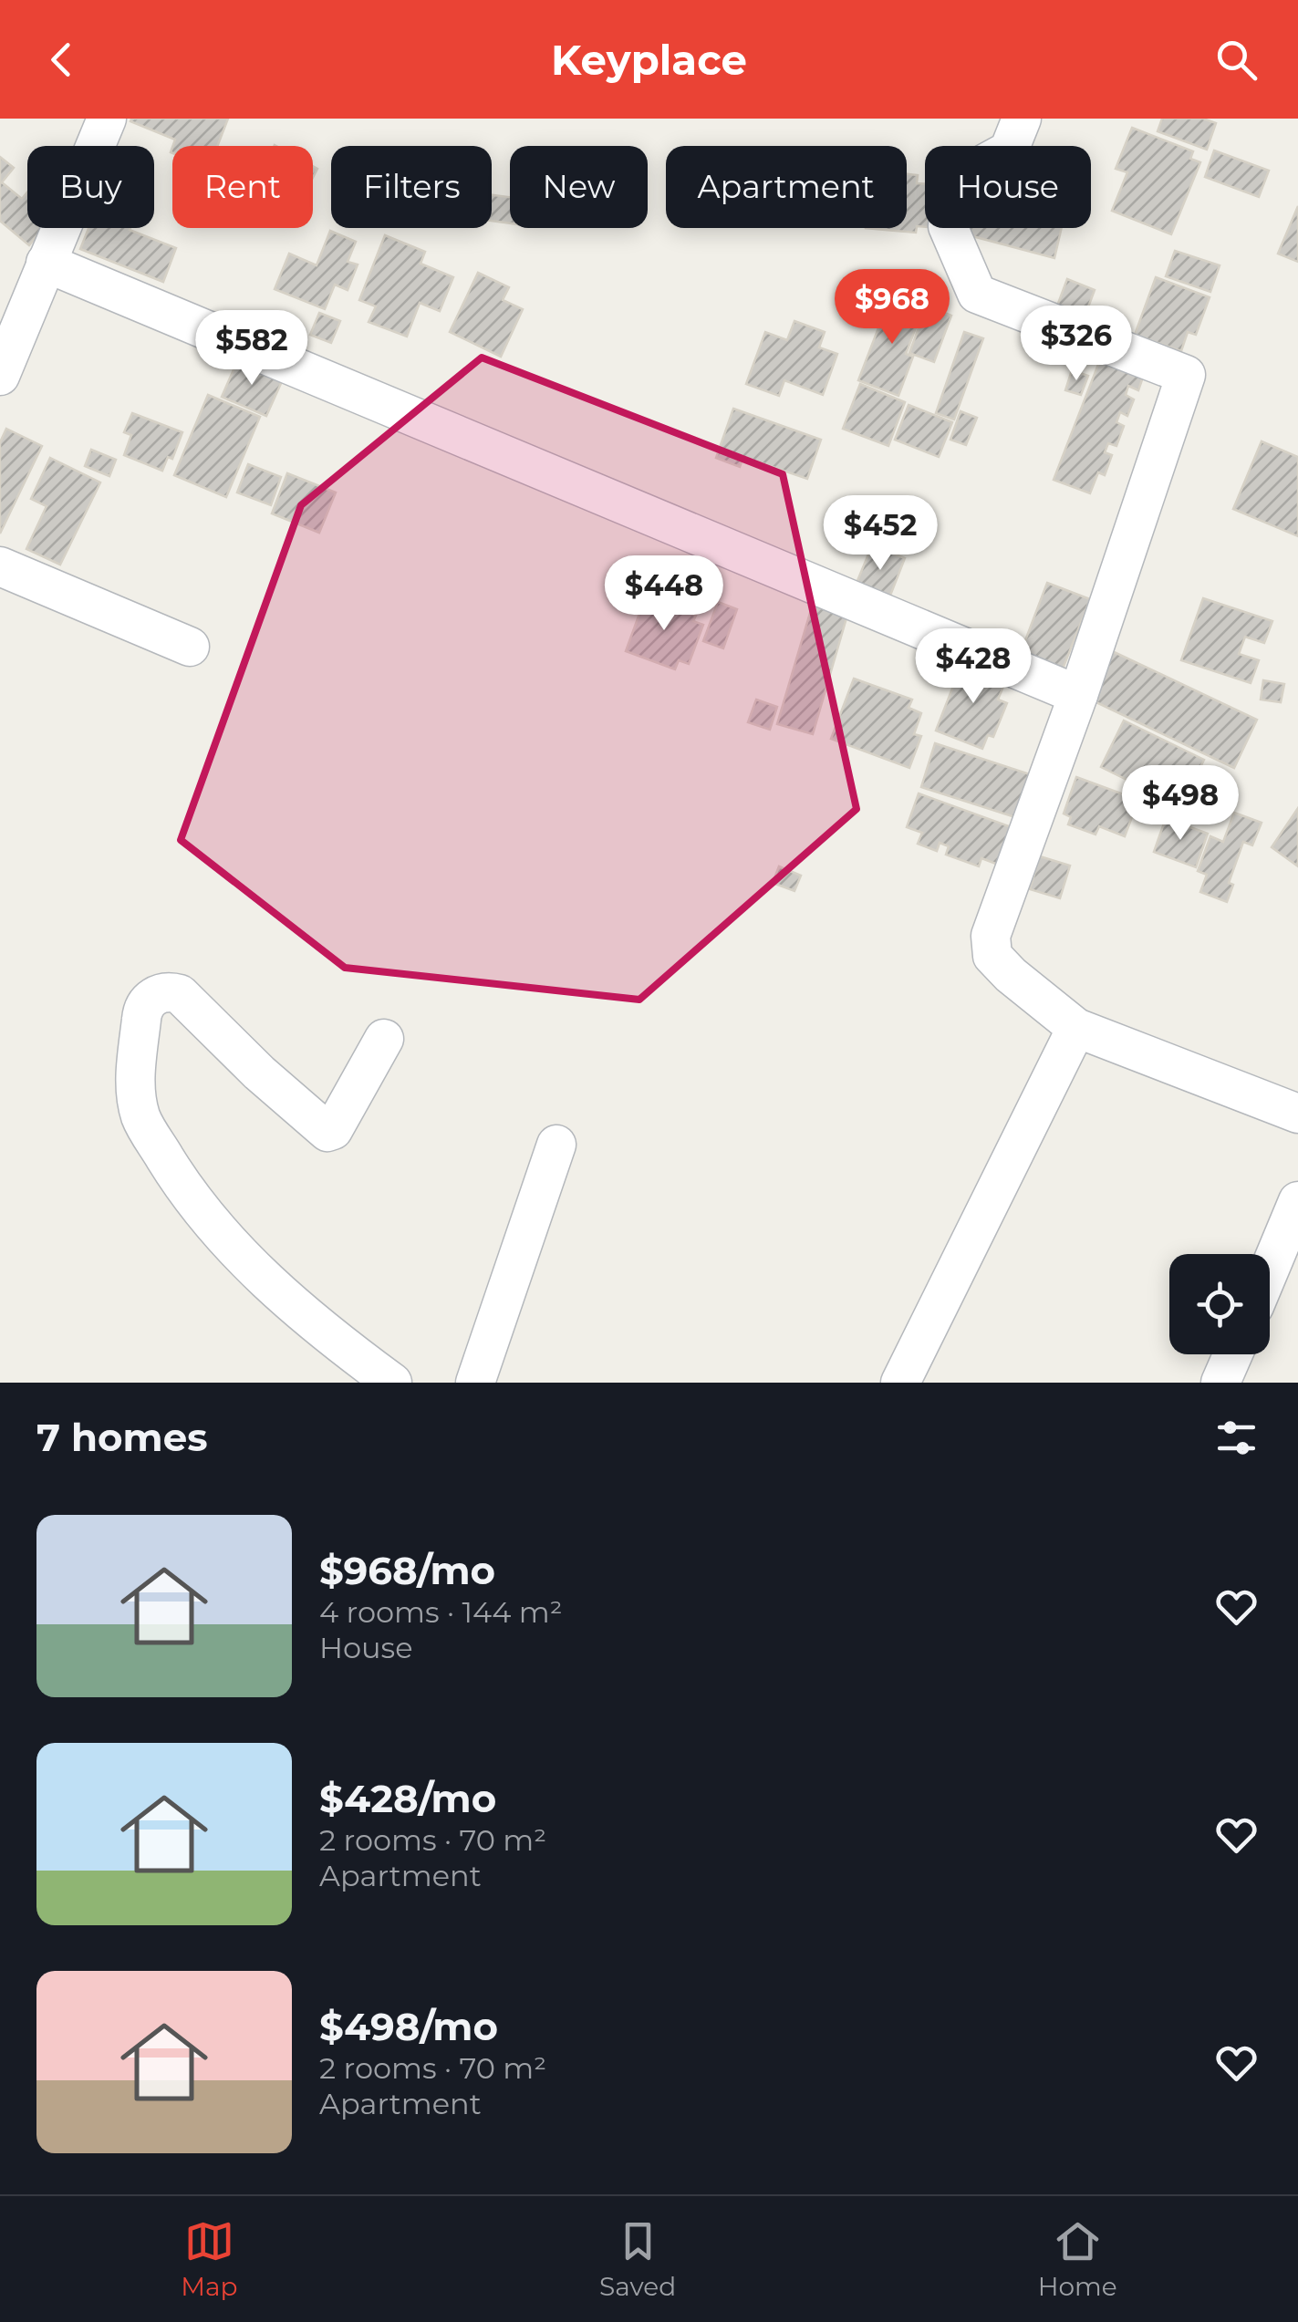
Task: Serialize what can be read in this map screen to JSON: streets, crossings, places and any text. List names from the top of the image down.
{
  "page": {
    "header": "Keyplace",
    "chip": [
      "Buy",
      "Rent",
      "Filters",
      "New",
      "Apartment",
      "House"
    ],
    "price": [
      "$968",
      "$326",
      "$582",
      "$452",
      "$448",
      "$428",
      "$498"
    ],
    "heading": "7 homes",
    "list": [
      {
        "name": "$968/mo",
        "note": "4 rooms · 144 m² · House"
      },
      {
        "name": "$428/mo",
        "note": "2 rooms · 70 m² · Apartment"
      },
      {
        "name": "$498/mo",
        "note": "2 rooms · 70 m² · Apartment"
      }
    ],
    "tabs": ["Map", "Saved", "Home"]
  }
}
